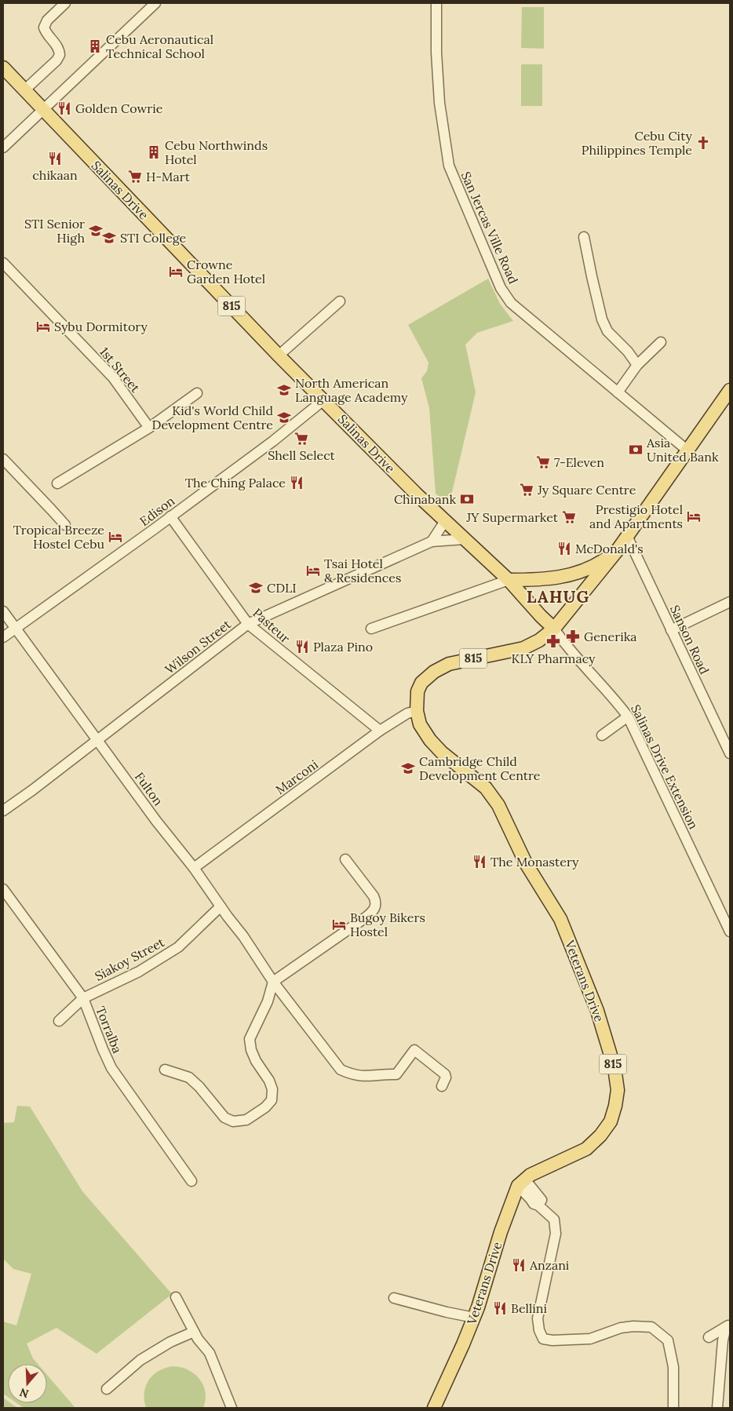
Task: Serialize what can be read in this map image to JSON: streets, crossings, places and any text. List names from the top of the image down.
{
  "streets": {
    "main road": ["Salinas Drive", "815", "Veterans Drive"],
    "street": [
      "San Jercas Ville Road",
      "1st Street",
      "Edison",
      "Pasteur",
      "Sanson Road",
      "Wilson Street",
      "Salinas Drive Extension",
      "Marconi",
      "Fulton",
      "Siakoy Street",
      "Torralba"
    ]
  },
  "crossings": [
    ["Salinas Drive", "Edison"],
    ["Salinas Drive", "Wilson Street"],
    ["Salinas Drive", "Salinas Drive Extension"],
    ["Salinas Drive", "Veterans Drive"],
    ["San Jercas Ville Road", "Veterans Drive"],
    ["Edison", "Pasteur"],
    ["Edison", "Fulton"],
    ["Pasteur", "Wilson Street"],
    ["Pasteur", "Marconi"],
    ["Sanson Road", "Veterans Drive"],
    ["Wilson Street", "Fulton"],
    ["Salinas Drive Extension", "Veterans Drive"],
    ["Marconi", "Fulton"],
    ["Marconi", "Veterans Drive"],
    ["Fulton", "Siakoy Street"],
    ["Siakoy Street", "Torralba"]
  ],
  "districts": ["LAHUG"],
  "places": {
    "building": ["Cebu Aeronautical Technical School", "Cebu Northwinds Hotel"],
    "restaurant": [
      "Golden Cowrie",
      "chikaan",
      "The Ching Palace",
      "McDonald's",
      "Plaza Pino",
      "The Monastery",
      "Anzani",
      "Bellini"
    ],
    "church": ["Cebu City Philippines Temple"],
    "supermarket": [
      "H-Mart",
      "Shell Select",
      "7-Eleven",
      "Jy Square Centre",
      "JY Supermarket"
    ],
    "school or university": [
      "STI Senior High",
      "STI College",
      "North American Language Academy",
      "Kid's World Child Development Centre",
      "CDLI",
      "Cambridge Child Development Centre"
    ],
    "hotel": [
      "Crowne Garden Hotel",
      "Sybu Dormitory",
      "Prestigio Hotel and Apartments",
      "Tropical Breeze Hostel Cebu",
      "Tsai Hotel & Residences",
      "Bugoy Bikers Hostel"
    ],
    "bank": ["Asia United Bank", "Chinabank"],
    "pharmacy": ["Generika", "KLY Pharmacy"]
  },
  "north": "bottom"
}
